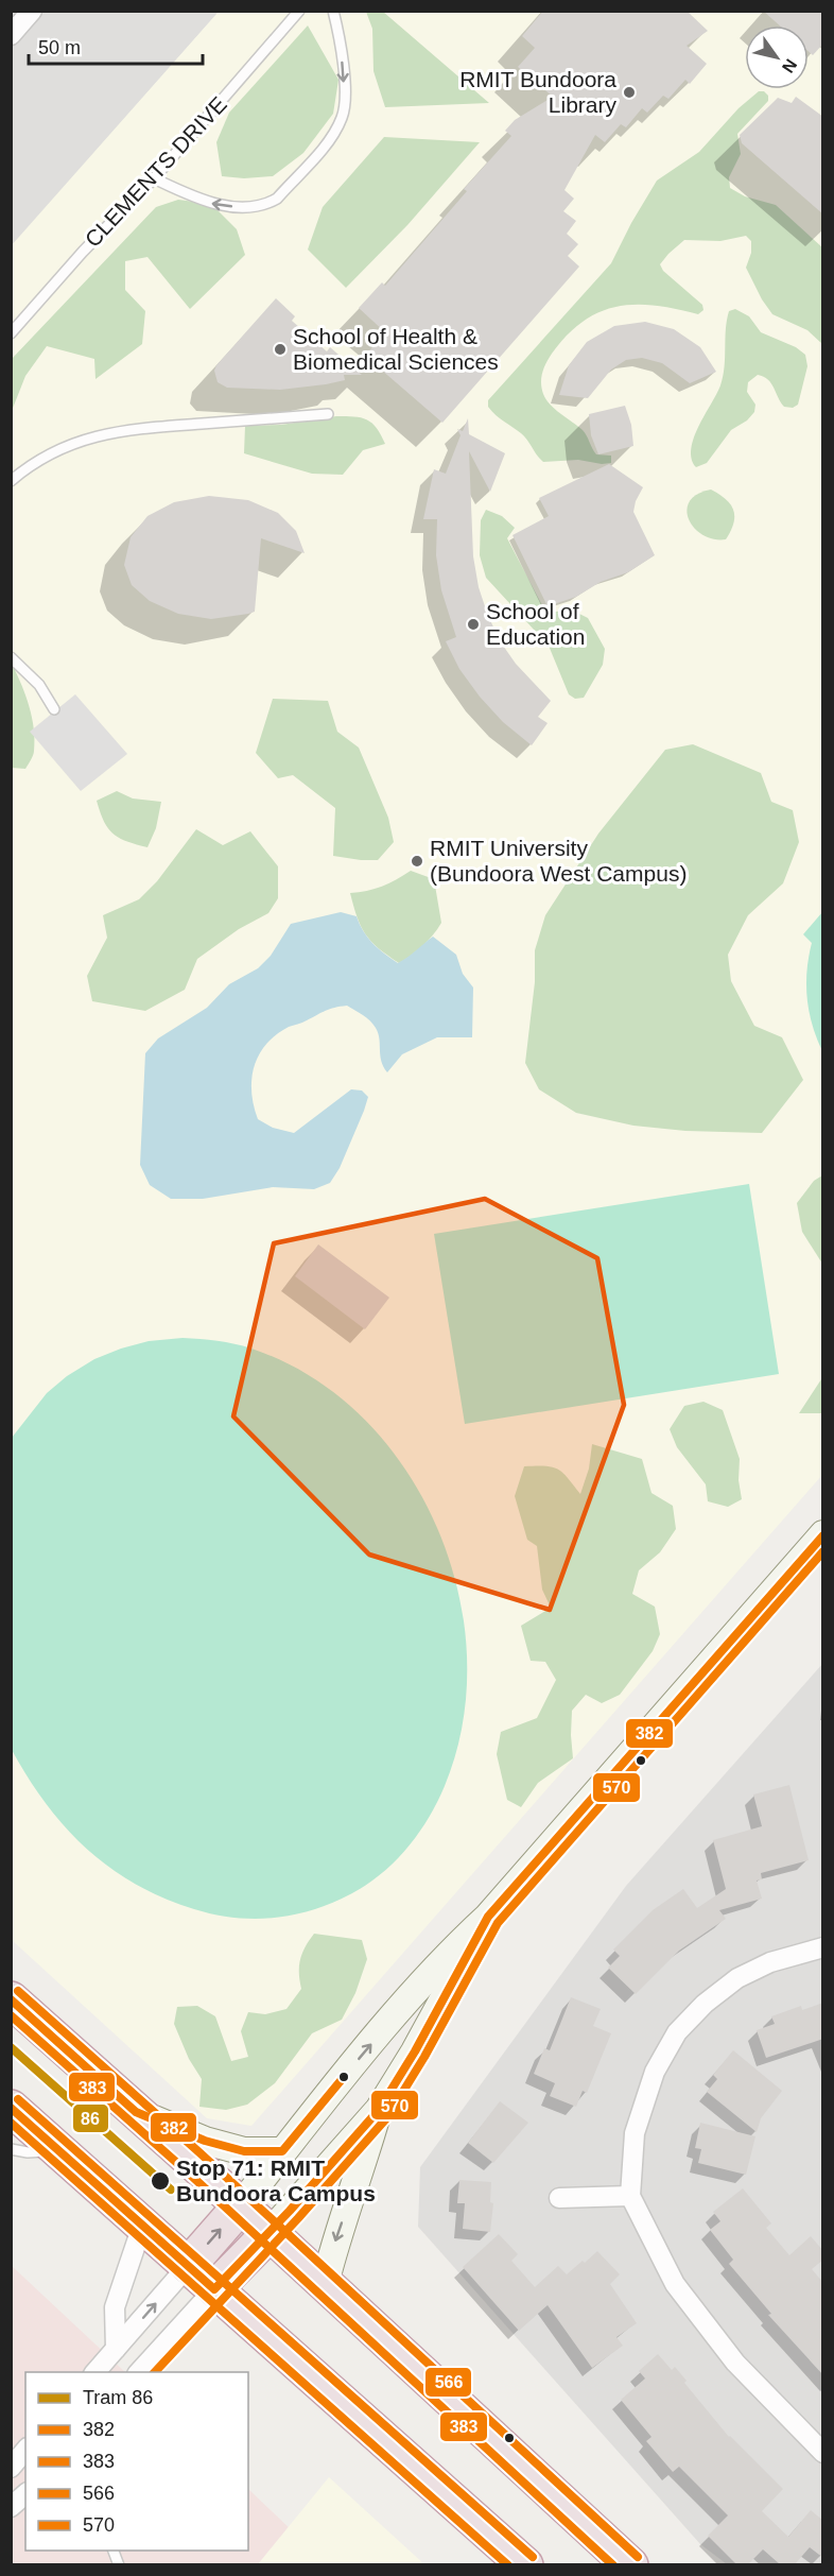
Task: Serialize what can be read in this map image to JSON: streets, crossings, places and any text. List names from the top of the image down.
{
  "streets": {
    "lane": ["CLEMENTS DRIVE"]
  },
  "places": [
    "RMIT Bundoora Library",
    "School of Health & Biomedical Sciences",
    "School of Education",
    "RMIT University (Bundoora West Campus)",
    "Stop 71: RMIT Bundoora Campus"
  ],
  "lines": [
    "transit line 382",
    "transit line 570",
    "transit line 566",
    "transit line 383",
    "tram line 86"
  ],
  "legend": [
    "Tram 86",
    "382",
    "383",
    "566",
    "570"
  ],
  "scale_bar": "50 m",
  "north": "bottom right"
}
